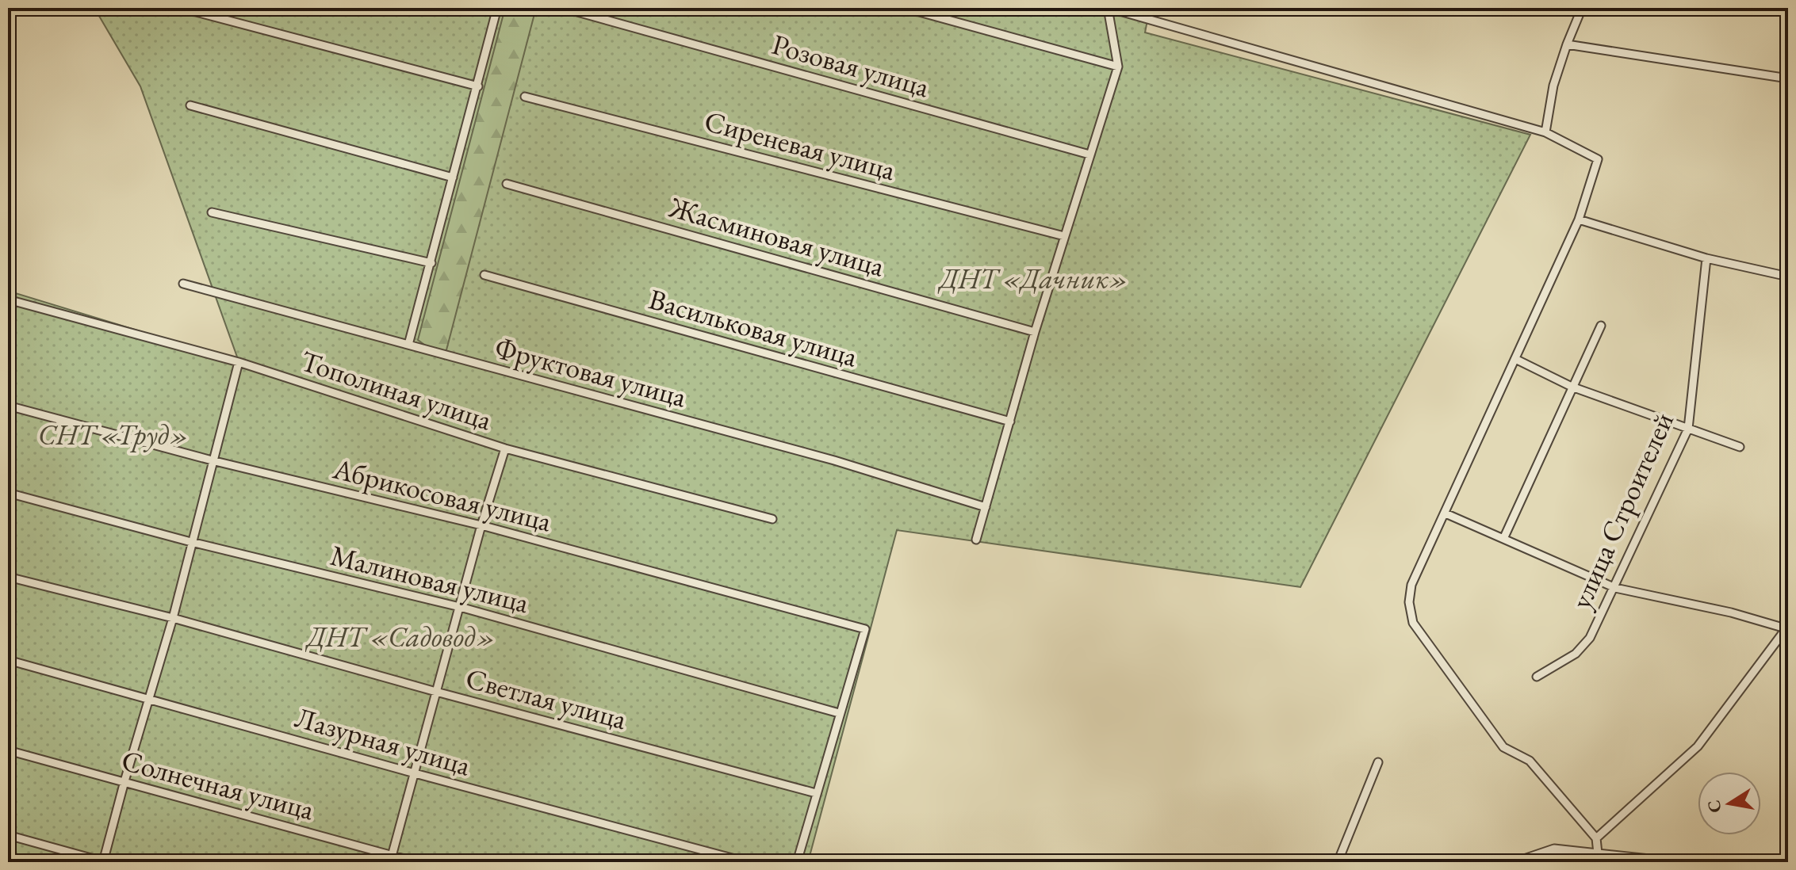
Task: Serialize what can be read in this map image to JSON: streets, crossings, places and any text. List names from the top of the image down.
{
  "streets": {
    "street": [
      "Розовая улица",
      "Сиреневая улица",
      "Жасминовая улица",
      "Васильковая улица",
      "Фруктовая улица",
      "Тополиная улица",
      "Абрикосовая улица",
      "улица Строителей",
      "Малиновая улица",
      "Светлая улица",
      "Лазурная улица",
      "Солнечная улица"
    ]
  },
  "crossings": [
    ["Абрикосовая улица", "Малиновая улица"]
  ],
  "parks": ["ДНТ «Дачник»", "СНТ «Труд»", "ДНТ «Садовод»"],
  "north": "left"
}
